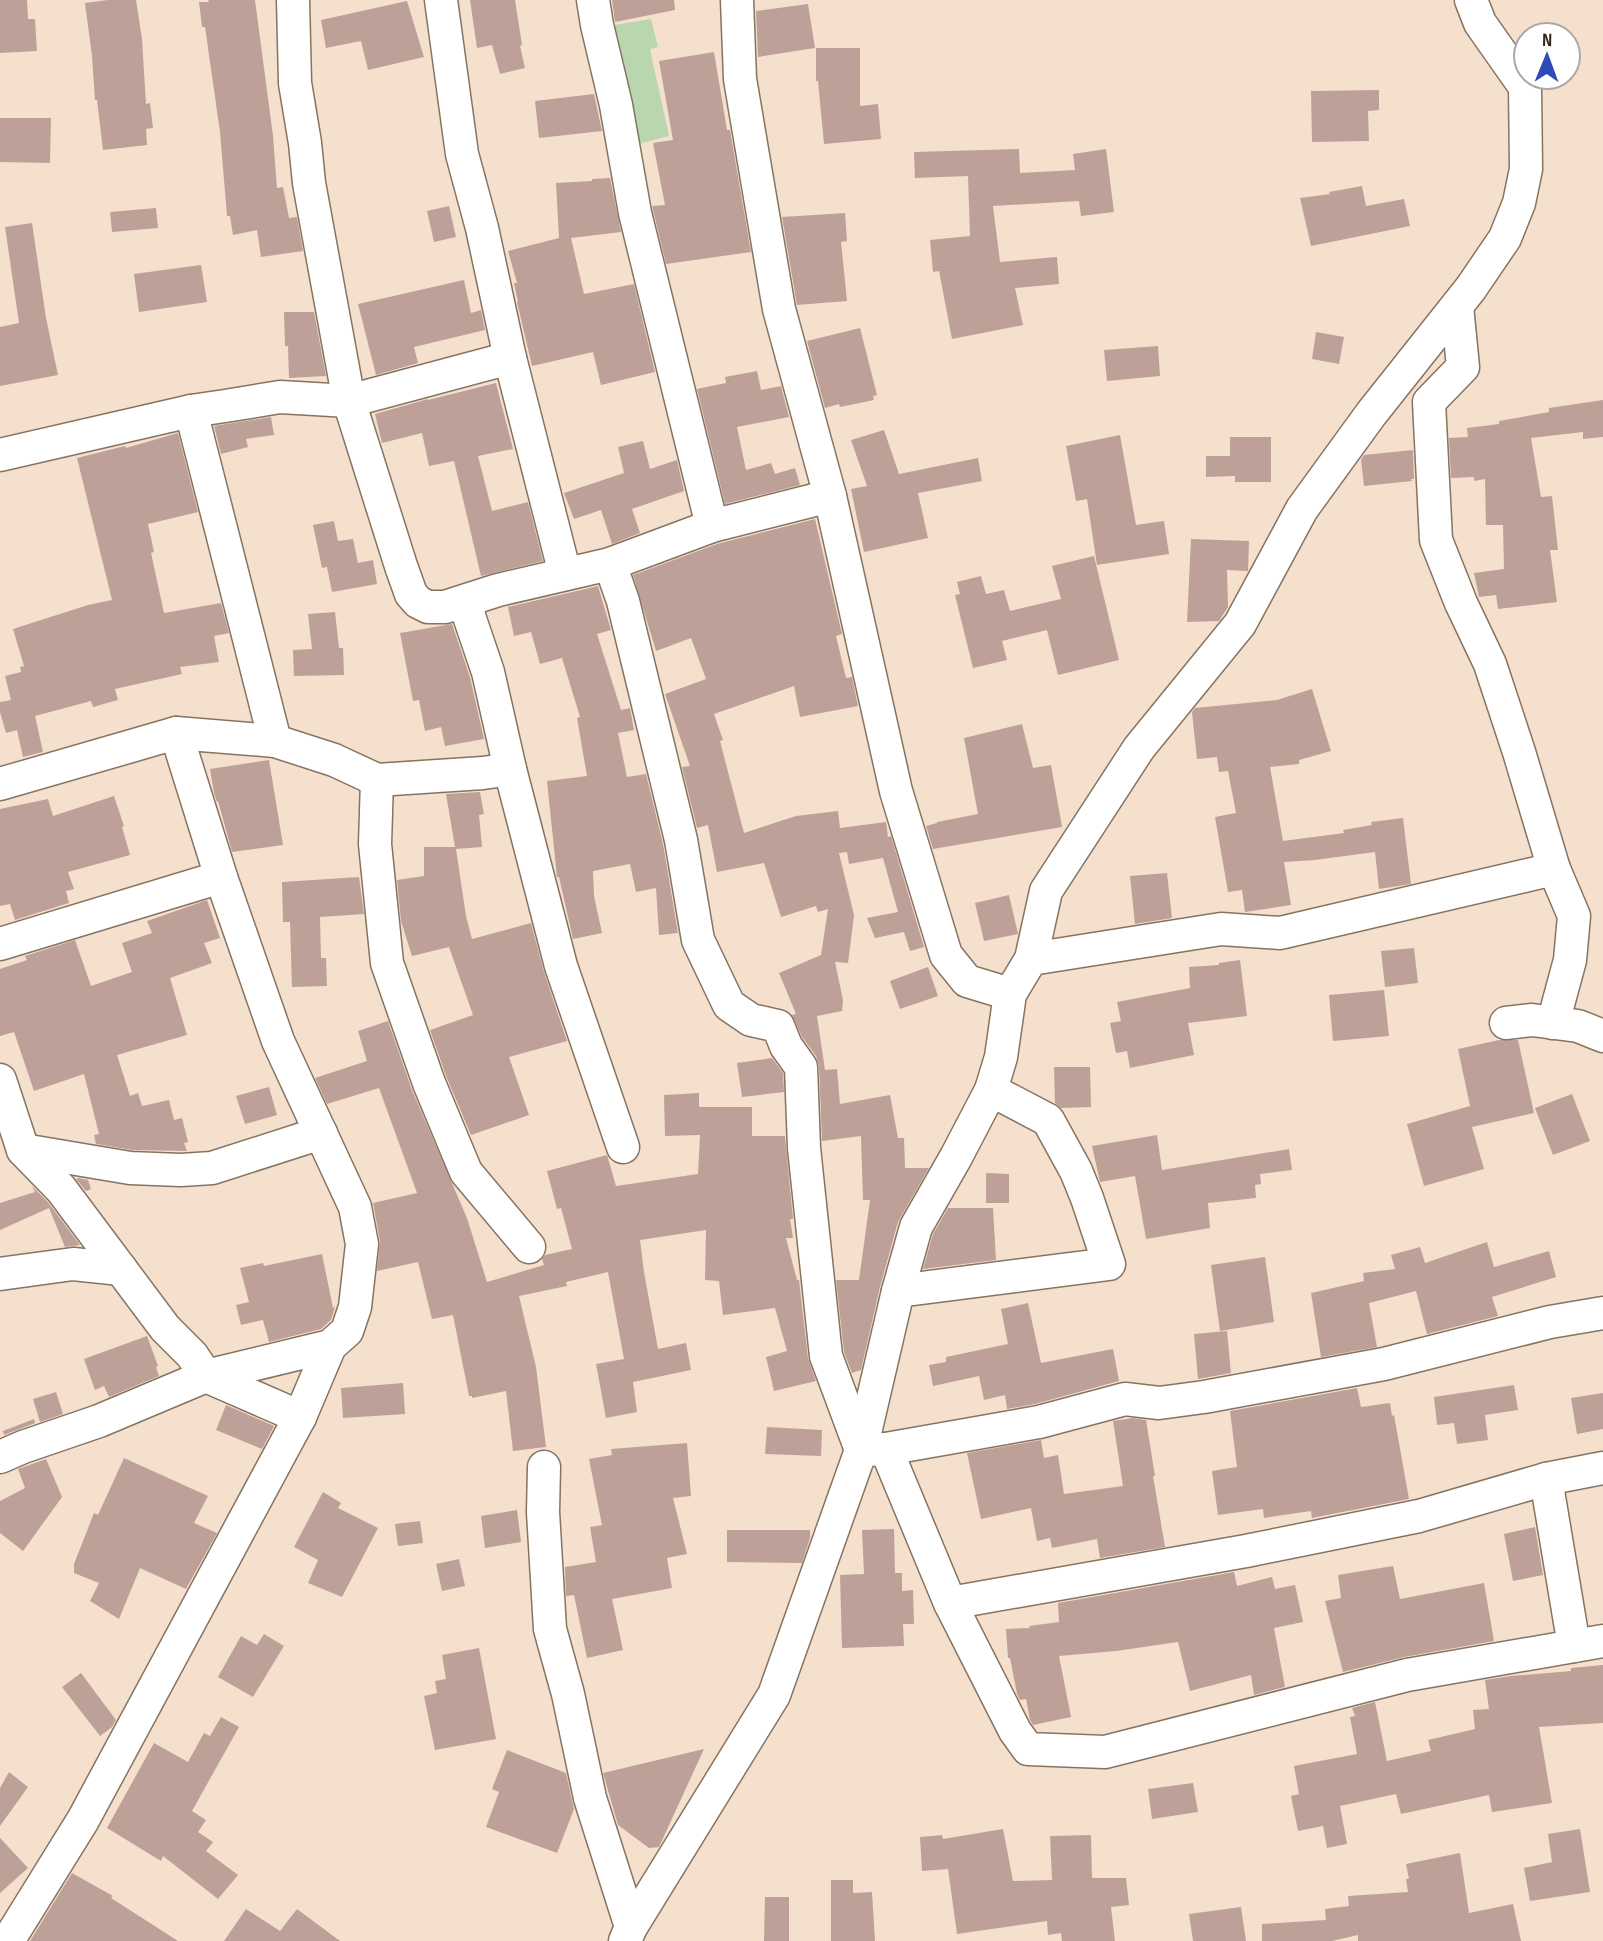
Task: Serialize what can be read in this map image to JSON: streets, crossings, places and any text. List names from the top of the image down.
{
  "north": "top"
}
